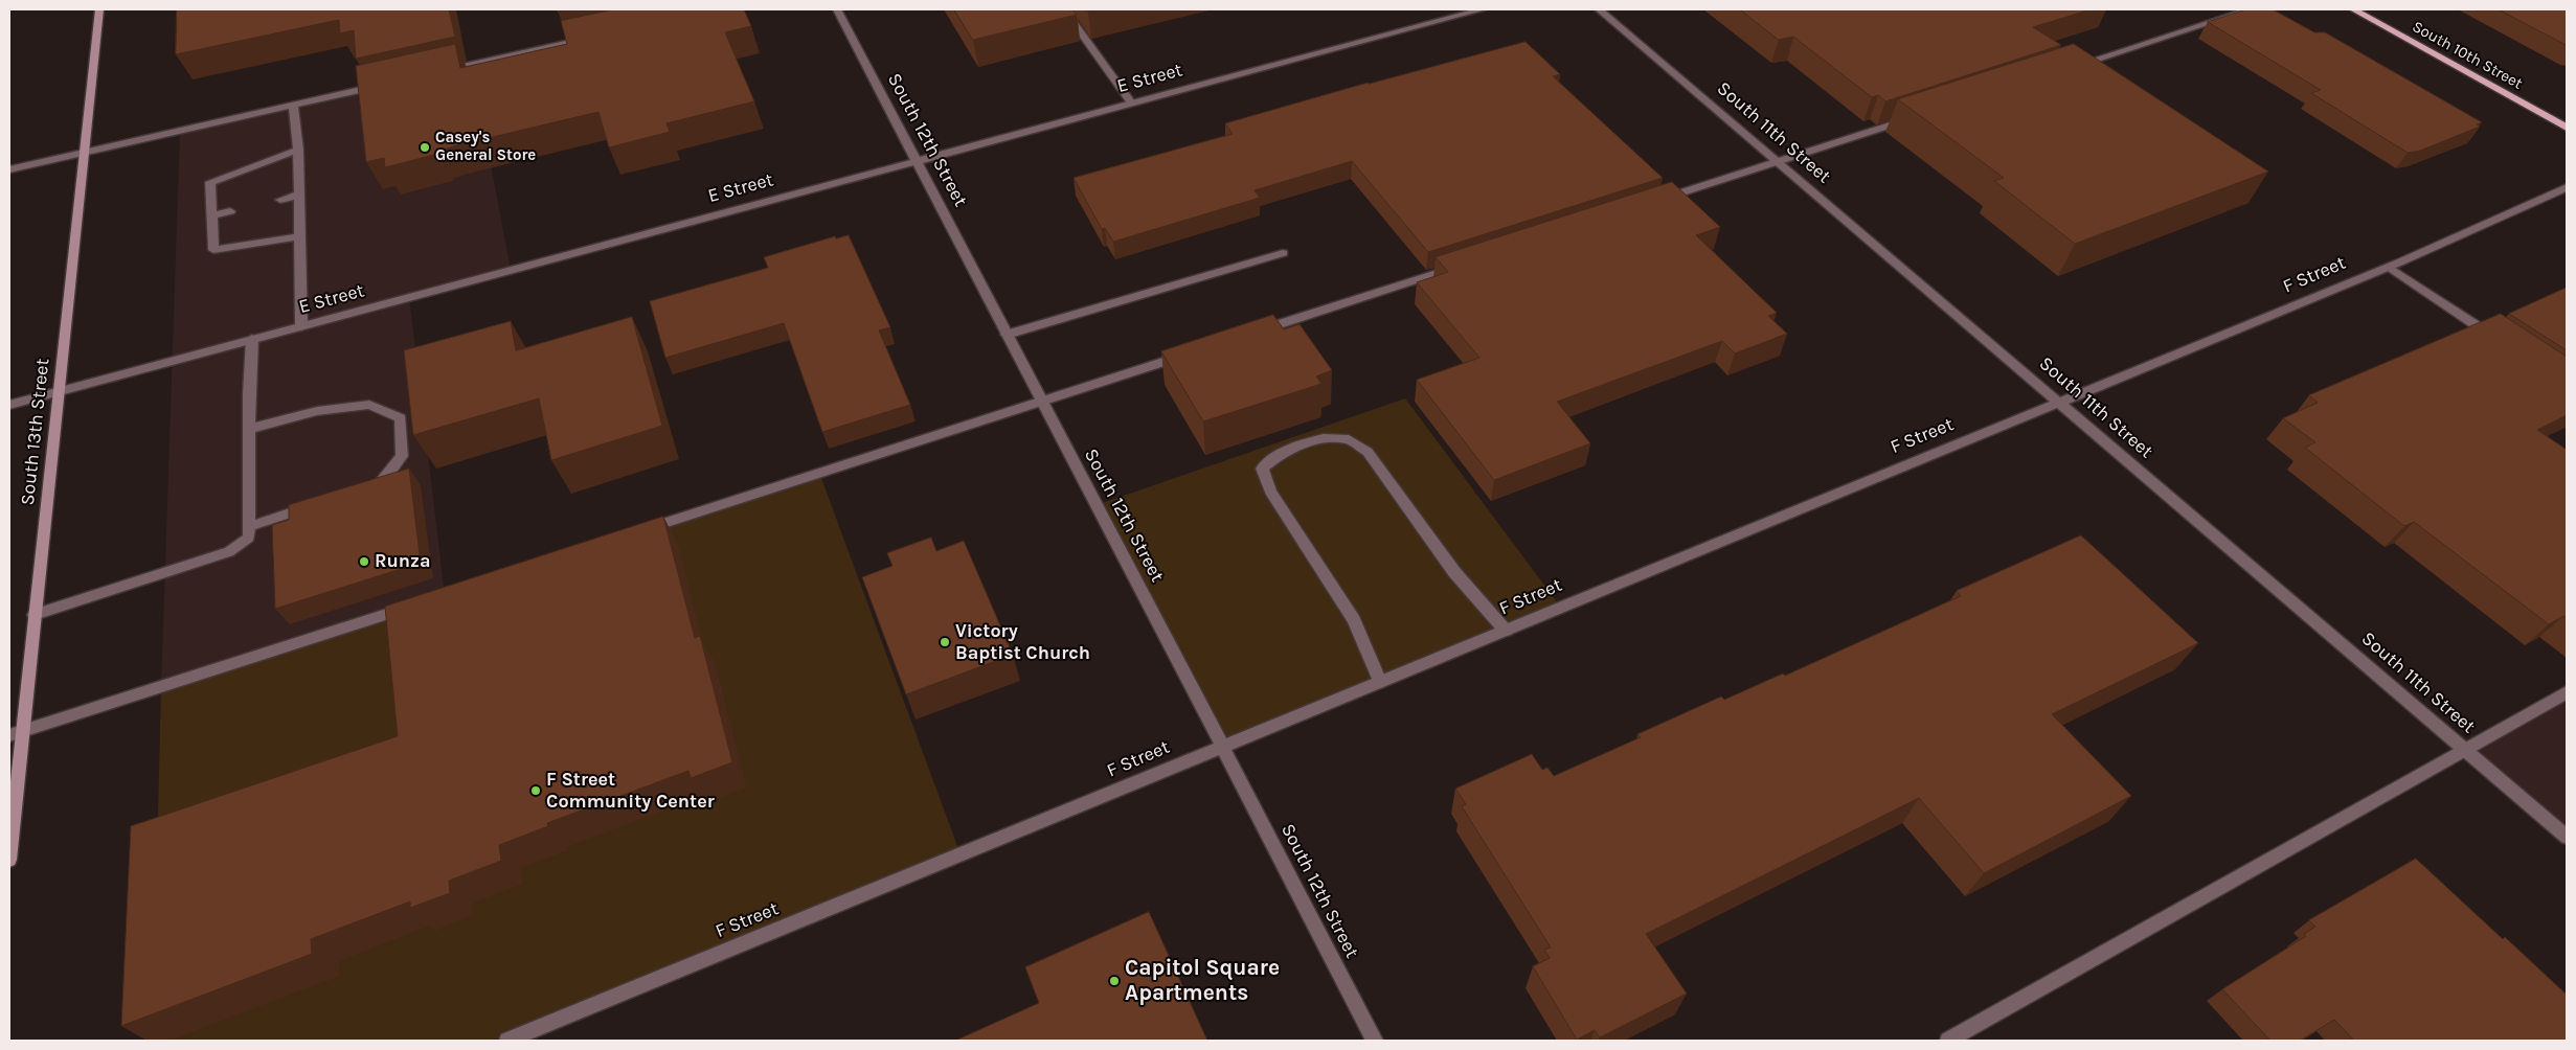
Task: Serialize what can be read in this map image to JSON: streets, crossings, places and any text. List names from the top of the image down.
{
  "streets": {
    "main road": ["South 10th Street", "South 13th Street"],
    "street": [
      "E Street",
      "South 11th Street",
      "South 12th Street",
      "F Street"
    ]
  },
  "crossings": [
    ["E Street", "South 12th Street"],
    ["E Street", "South 13th Street"],
    ["South 11th Street", "F Street"],
    ["South 12th Street", "F Street"]
  ],
  "places": [
    "Casey's General Store",
    "Runza",
    "Victory Baptist Church",
    "F Street Community Center",
    "Capitol Square Apartments"
  ]
}
